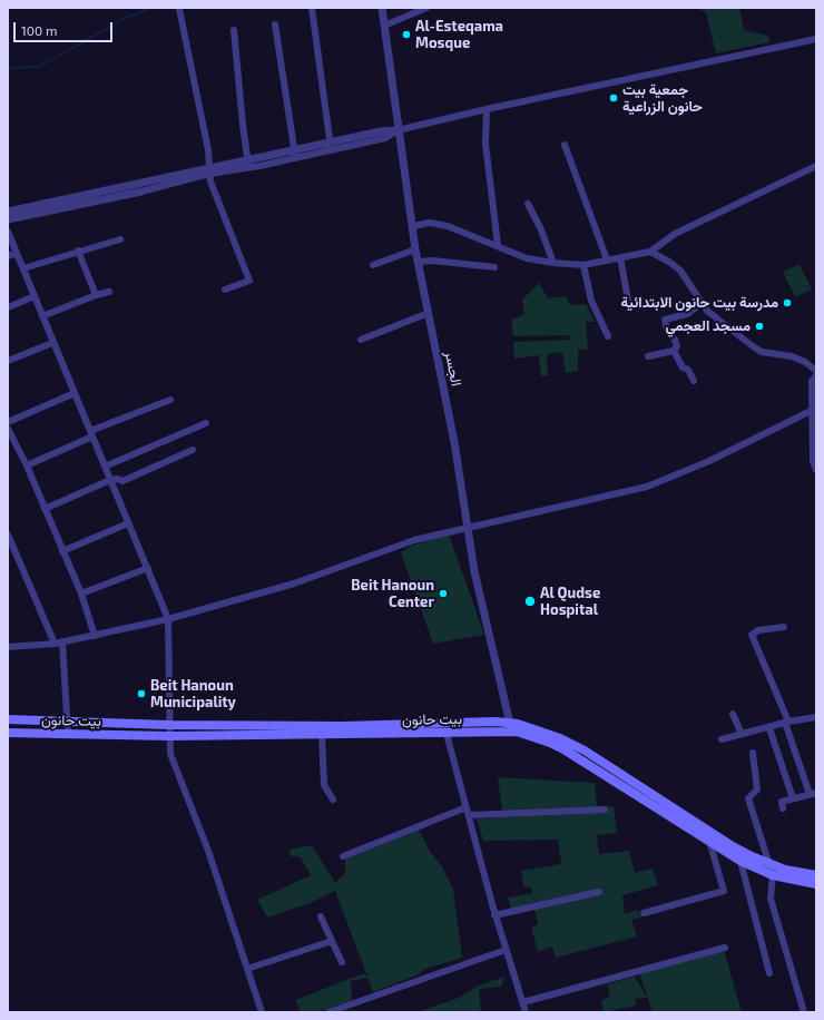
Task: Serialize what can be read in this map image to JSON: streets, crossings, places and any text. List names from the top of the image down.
{
  "streets": {
    "main road": ["بيت حانون"],
    "street": ["الجسر"]
  },
  "crossings": [
    ["الجسر", "بيت حانون"]
  ],
  "places": [
    "Al-Esteqama Mosque",
    "جمعية بيت حانون الزراعية",
    "مدرسة بيت حانون الابتدائية",
    "مسجد العجمي",
    "Beit Hanoun Center",
    "Al Qudse Hospital",
    "Beit Hanoun Municipality"
  ],
  "scale_bar": "100 m"
}
